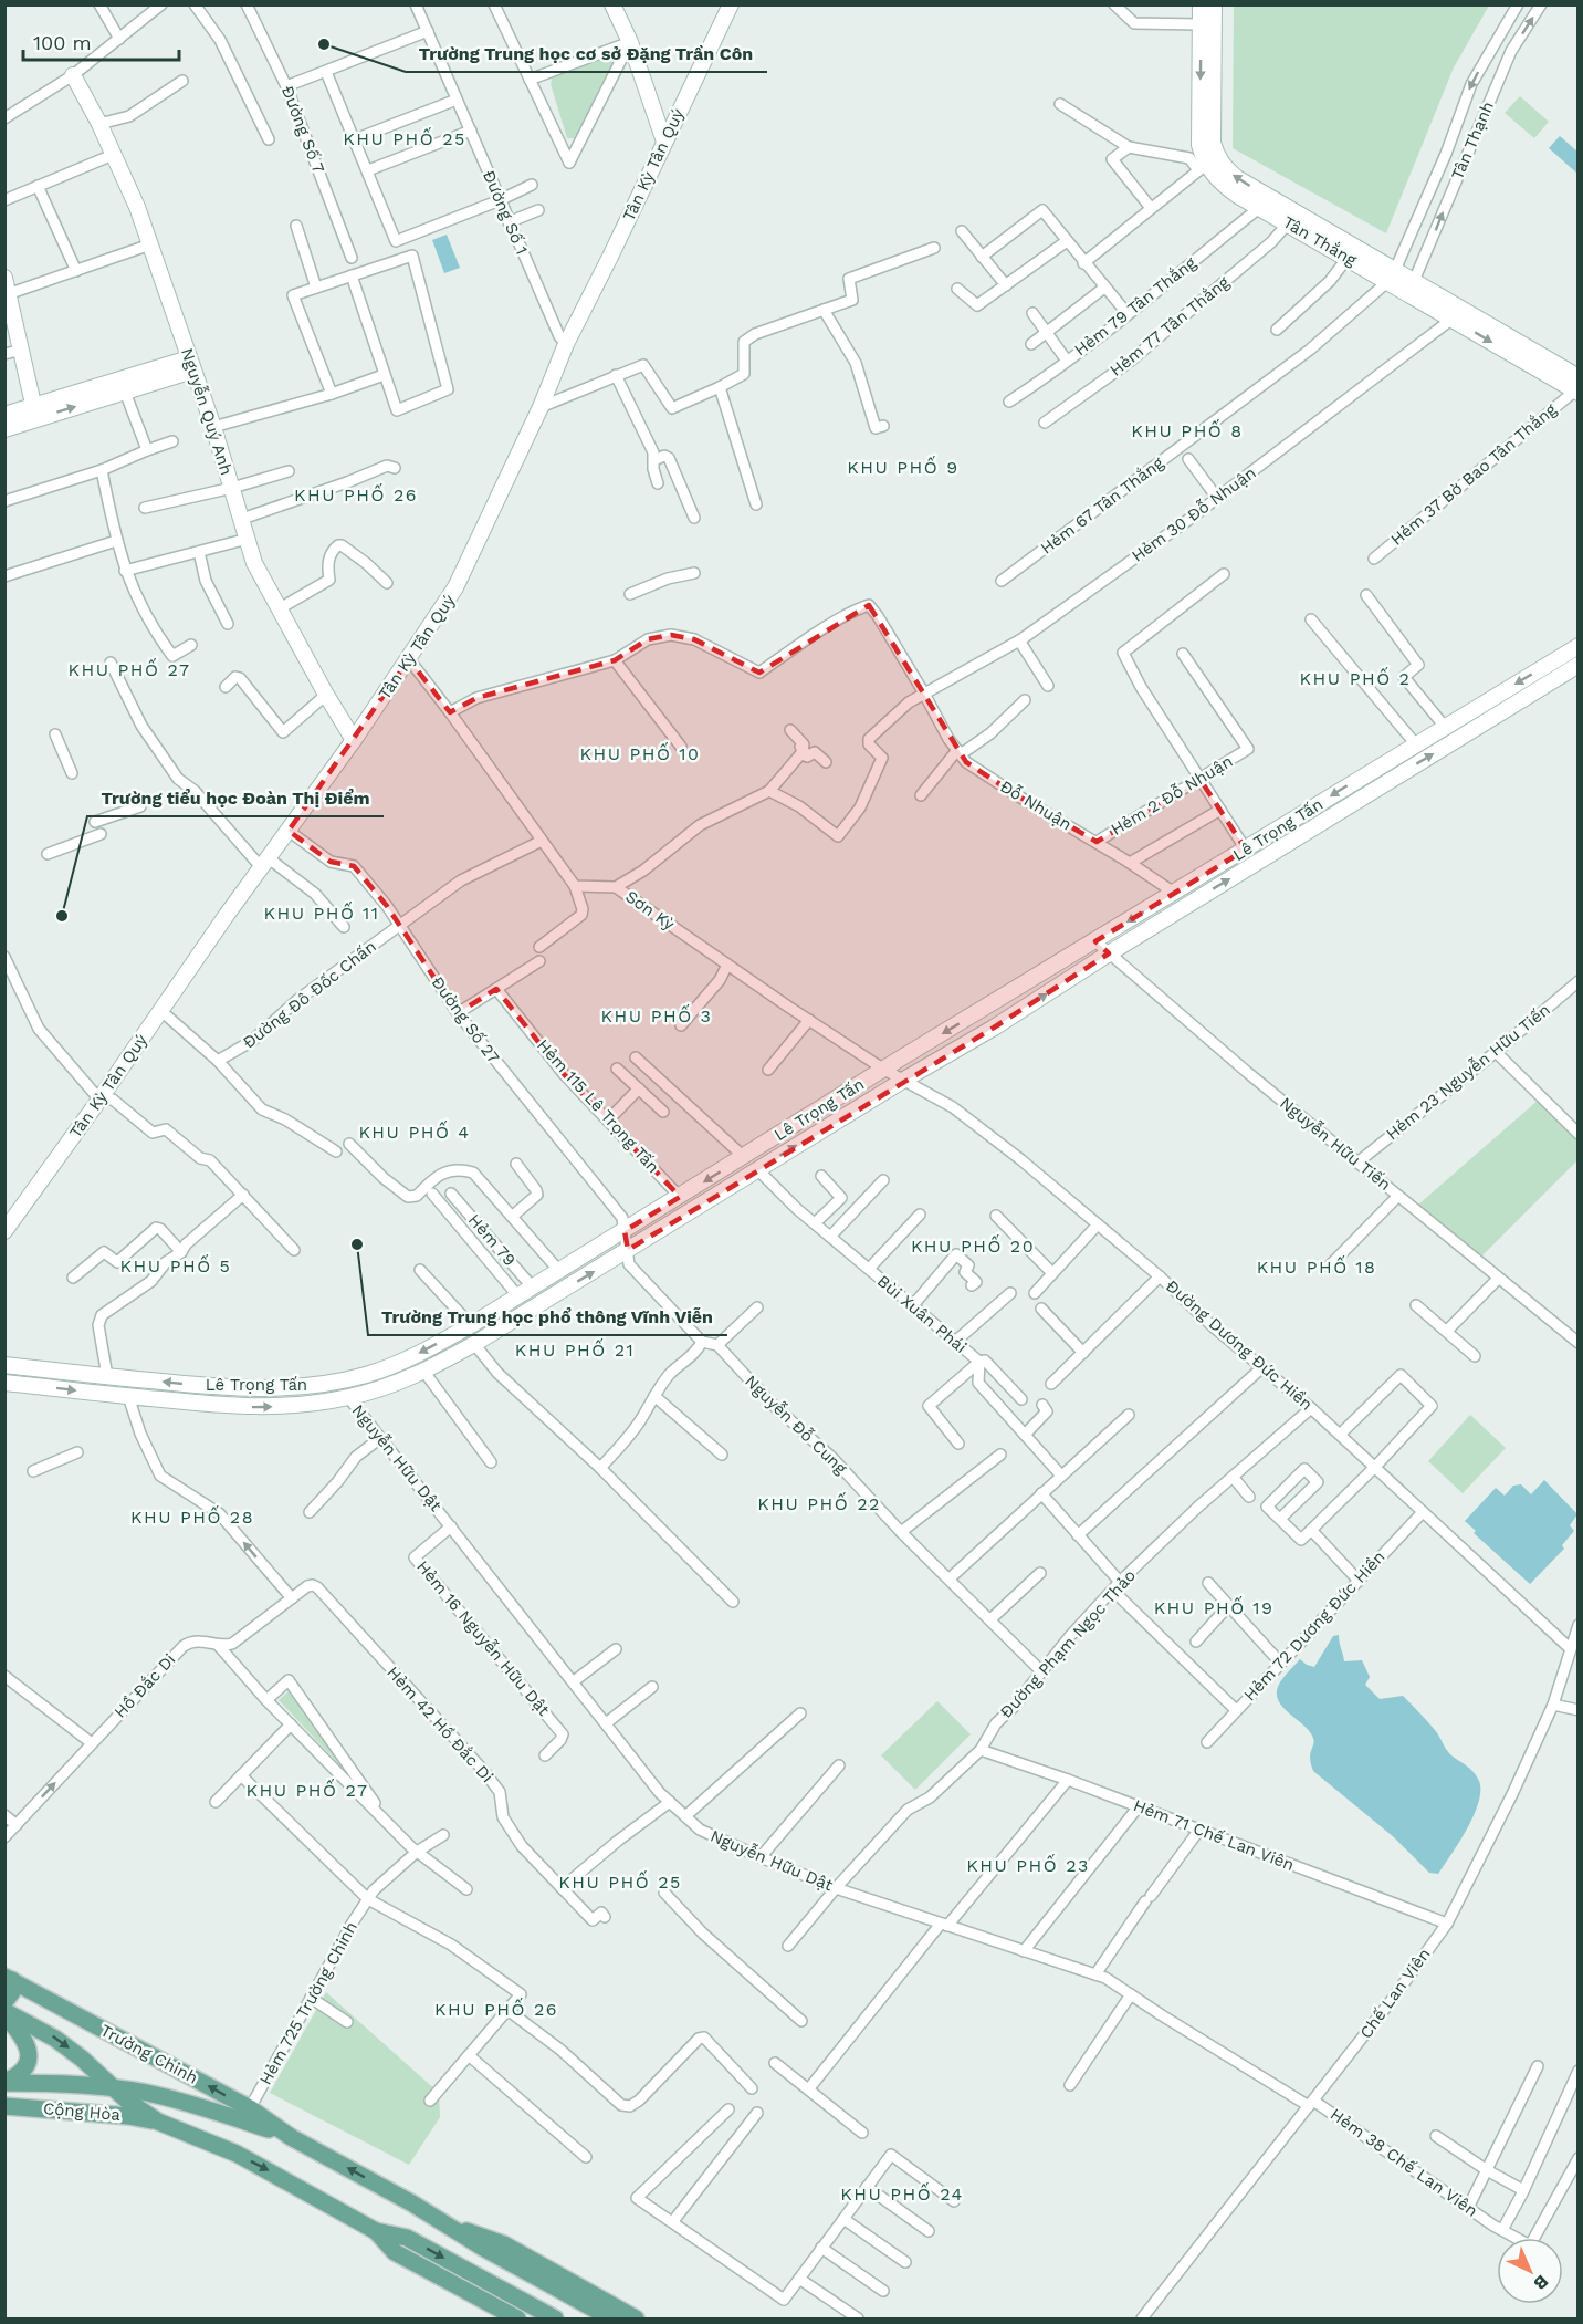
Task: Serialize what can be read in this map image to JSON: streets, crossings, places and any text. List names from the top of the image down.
{
  "streets": {
    "main road": [
      "Tân Kỳ Tân Quý",
      "Tân Thắng",
      "Nguyễn Quý Anh",
      "Lê Trọng Tấn",
      "Trường Chinh",
      "Cộng Hòa"
    ],
    "street": [
      "Đường Số 7",
      "Tân Thạnh",
      "Đường Số 1",
      "Hẻm 79 Tân Thắng",
      "Hẻm 77 Tân Thắng",
      "Hẻm 37 Bờ Bao Tân Thắng",
      "Hẻm 67 Tân Thắng",
      "Hẻm 30 Đỗ Nhuận",
      "Hẻm 2 Đỗ Nhuận",
      "Đỗ Nhuận",
      "Sơn Kỳ",
      "Đường Đô Đốc Chấn",
      "Đường Số 27",
      "Hẻm 23 Nguyễn Hữu Tiến",
      "Hẻm 115 Lê Trọng Tấn",
      "Nguyễn Hữu Tiến",
      "Hẻm 79",
      "Bùi Xuân Phái",
      "Đường Dương Đức Hiền",
      "Nguyễn Đỗ Cung",
      "Nguyễn Hữu Dật",
      "Hẻm 72 Dương Đức Hiền",
      "Hẻm 16 Nguyễn Hữu Dật",
      "Đường Phạm Ngọc Thảo",
      "Hồ Đắc Di",
      "Hẻm 42 Hồ Đắc Di",
      "Hẻm 71 Chế Lan Viên",
      "Chế Lan Viên",
      "Hẻm 725 Trường Chinh",
      "Hẻm 38 Chế Lan Viên"
    ]
  },
  "crossings": [
    ["Tân Thạnh", "Tân Thắng"],
    ["Tân Thạnh", "Hẻm 67 Tân Thắng"],
    ["Tân Kỳ Tân Quý", "Đường Số 1"],
    ["Tân Kỳ Tân Quý", "Nguyễn Quý Anh"],
    ["Tân Kỳ Tân Quý", "Đường Số 27"],
    ["Tân Thắng", "Hẻm 79 Tân Thắng"],
    ["Tân Thắng", "Hẻm 77 Tân Thắng"],
    ["Tân Thắng", "Hẻm 37 Bờ Bao Tân Thắng"],
    ["Tân Thắng", "Hẻm 67 Tân Thắng"],
    ["Tân Thắng", "Hẻm 30 Đỗ Nhuận"],
    ["Hẻm 30 Đỗ Nhuận", "Đỗ Nhuận"],
    ["Hẻm 2 Đỗ Nhuận", "Đỗ Nhuận"],
    ["Đỗ Nhuận", "Lê Trọng Tấn"],
    ["Lê Trọng Tấn", "Sơn Kỳ"],
    ["Lê Trọng Tấn", "Đường Số 27"],
    ["Lê Trọng Tấn", "Hẻm 115 Lê Trọng Tấn"],
    ["Lê Trọng Tấn", "Nguyễn Hữu Tiến"],
    ["Lê Trọng Tấn", "Hẻm 79"],
    ["Lê Trọng Tấn", "Bùi Xuân Phái"],
    ["Lê Trọng Tấn", "Đường Dương Đức Hiền"],
    ["Lê Trọng Tấn", "Nguyễn Hữu Dật"],
    ["Sơn Kỳ", "Đường Dương Đức Hiền"],
    ["Đường Đô Đốc Chấn", "Đường Số 27"],
    ["Hẻm 23 Nguyễn Hữu Tiến", "Nguyễn Hữu Tiến"],
    ["Đường Dương Đức Hiền", "Hẻm 72 Dương Đức Hiền"],
    ["Đường Dương Đức Hiền", "Đường Phạm Ngọc Thảo"],
    ["Đường Dương Đức Hiền", "Chế Lan Viên"],
    ["Nguyễn Đỗ Cung", "Đường Phạm Ngọc Thảo"],
    ["Nguyễn Hữu Dật", "Hẻm 16 Nguyễn Hữu Dật"],
    ["Nguyễn Hữu Dật", "Đường Phạm Ngọc Thảo"],
    ["Nguyễn Hữu Dật", "Chế Lan Viên"],
    ["Nguyễn Hữu Dật", "Hẻm 38 Chế Lan Viên"],
    ["Đường Phạm Ngọc Thảo", "Hẻm 71 Chế Lan Viên"],
    ["Hồ Đắc Di", "Hẻm 42 Hồ Đắc Di"],
    ["Hẻm 71 Chế Lan Viên", "Chế Lan Viên"],
    ["Chế Lan Viên", "Hẻm 38 Chế Lan Viên"],
    ["Hẻm 725 Trường Chinh", "Trường Chinh"],
    ["Trường Chinh", "Cộng Hòa"]
  ],
  "districts": [
    "KHU PHỐ 25",
    "KHU PHỐ 8",
    "KHU PHỐ 9",
    "KHU PHỐ 26",
    "KHU PHỐ 27",
    "KHU PHỐ 2",
    "KHU PHỐ 10",
    "KHU PHỐ 11",
    "KHU PHỐ 3",
    "KHU PHỐ 4",
    "KHU PHỐ 20",
    "KHU PHỐ 5",
    "KHU PHỐ 18",
    "KHU PHỐ 21",
    "KHU PHỐ 22",
    "KHU PHỐ 28",
    "KHU PHỐ 19",
    "KHU PHỐ 27",
    "KHU PHỐ 23",
    "KHU PHỐ 25",
    "KHU PHỐ 26",
    "KHU PHỐ 24"
  ],
  "places": ["Trường Trung học cơ sở Đặng Trần Côn", "Trường tiểu học Đoàn Thị Điểm", "Trường Trung học phổ thông Vĩnh Viễn"],
  "scale_bar": "100 m",
  "north": "bottom right"
}
